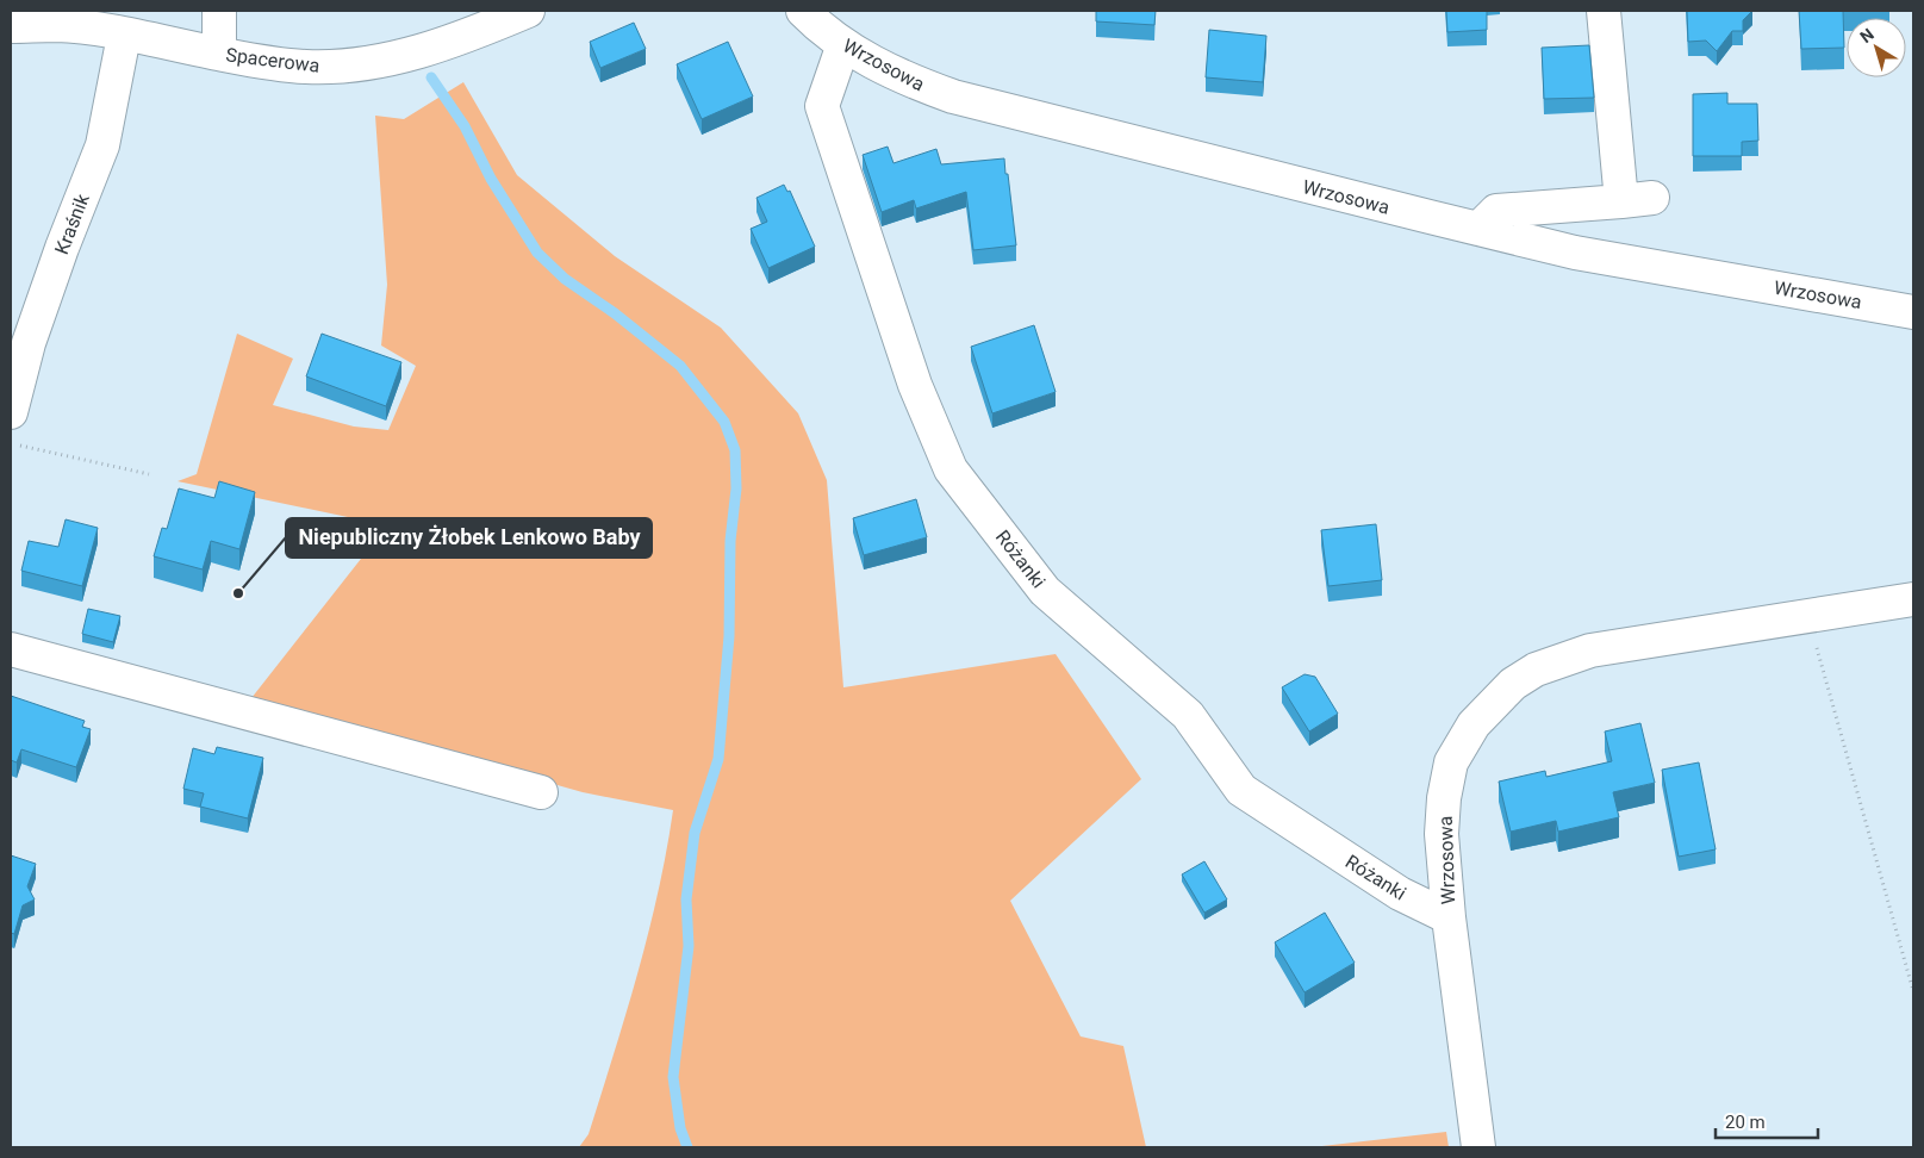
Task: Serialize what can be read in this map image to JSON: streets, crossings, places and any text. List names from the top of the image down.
{
  "streets": {
    "street": [
      "Spacerowa",
      "Wrzosowa",
      "Kraśnik",
      "Różanki"
    ]
  },
  "crossings": [
    ["Spacerowa", "Kraśnik"],
    ["Wrzosowa", "Różanki"]
  ],
  "places": ["Niepubliczny Żłobek Lenkowo Baby"],
  "scale_bar": "20 m",
  "north": "top left"
}
